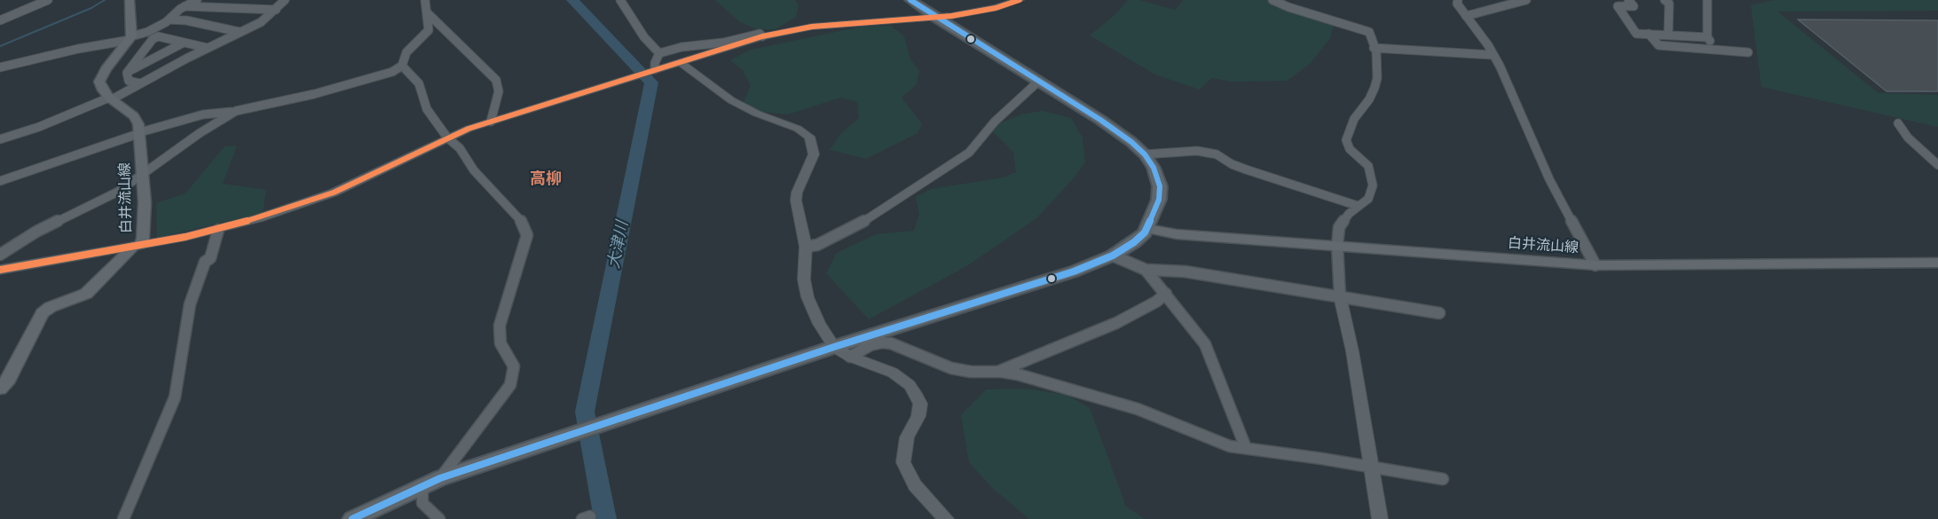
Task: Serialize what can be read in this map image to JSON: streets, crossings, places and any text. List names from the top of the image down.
{
  "streets": {
    "main road": ["白井流山線"]
  },
  "districts": ["高柳"],
  "water": ["大津川"]
}
